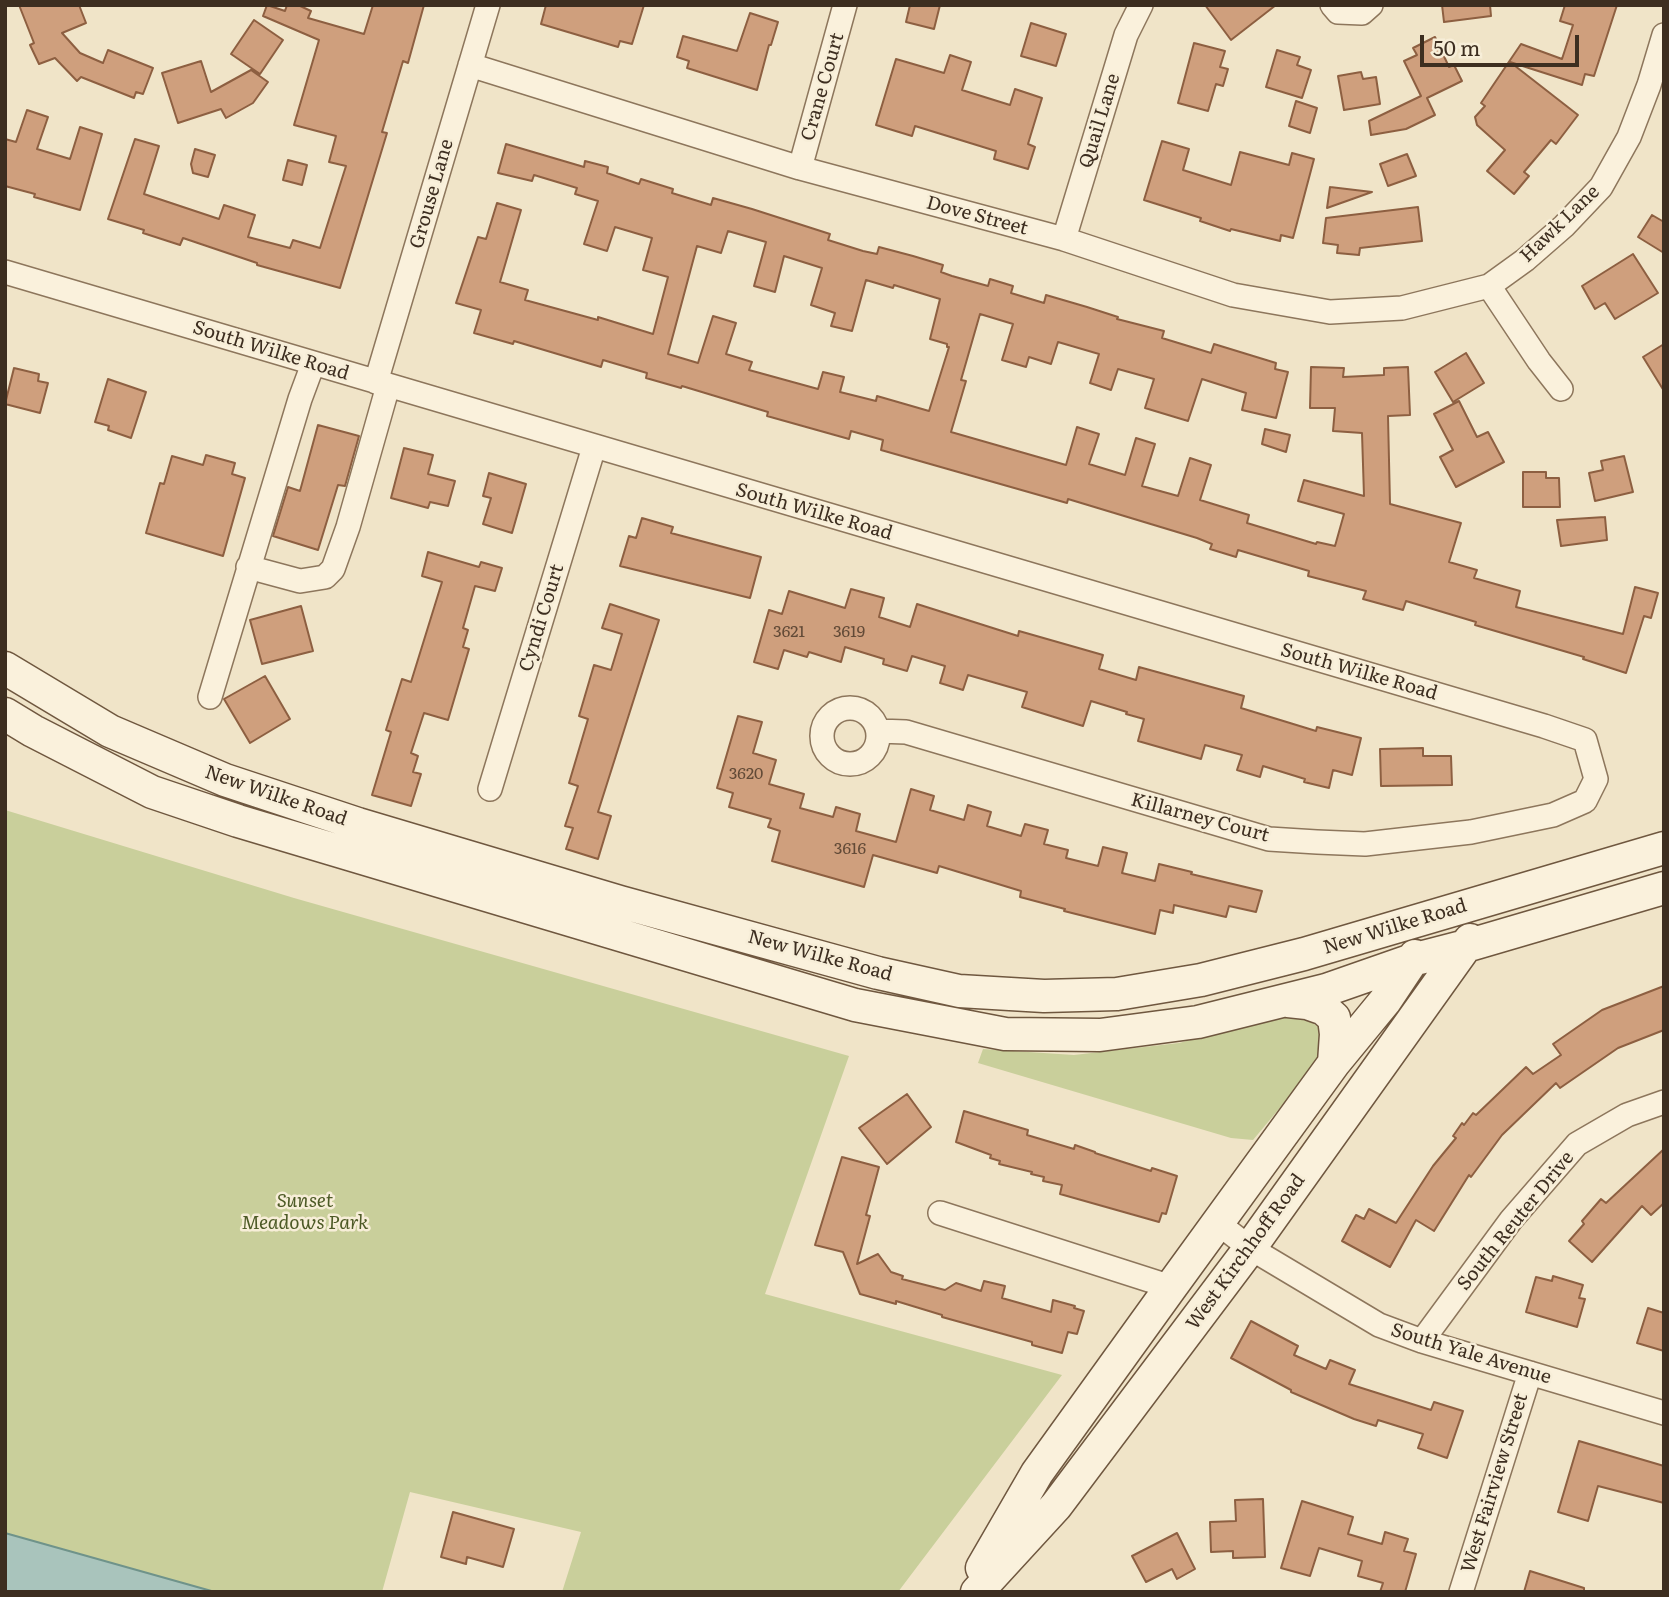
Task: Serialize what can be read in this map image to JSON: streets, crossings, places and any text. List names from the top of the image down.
{
  "streets": {
    "main road": ["New Wilke Road", "West Kirchhoff Road"],
    "street": [
      "Crane Court",
      "Quail Lane",
      "Grouse Lane",
      "Dove Street",
      "Hawk Lane",
      "South Wilke Road",
      "Cyndi Court",
      "Killarney Court",
      "South Reuter Drive",
      "South Yale Avenue",
      "West Fairview Street"
    ]
  },
  "crossings": [
    ["Crane Court", "Dove Street"],
    ["Quail Lane", "Dove Street"],
    ["Grouse Lane", "Dove Street"],
    ["Grouse Lane", "South Wilke Road"],
    ["Dove Street", "Hawk Lane"],
    ["South Wilke Road", "Cyndi Court"],
    ["South Wilke Road", "Killarney Court"],
    ["New Wilke Road", "West Kirchhoff Road"],
    ["South Reuter Drive", "South Yale Avenue"],
    ["West Kirchhoff Road", "South Yale Avenue"],
    ["South Yale Avenue", "West Fairview Street"]
  ],
  "parks": ["Sunset Meadows Park"],
  "house_numbers": [
    "3621",
    "3619",
    "3620",
    "3616"
  ],
  "scale_bar": "50 m"
}
